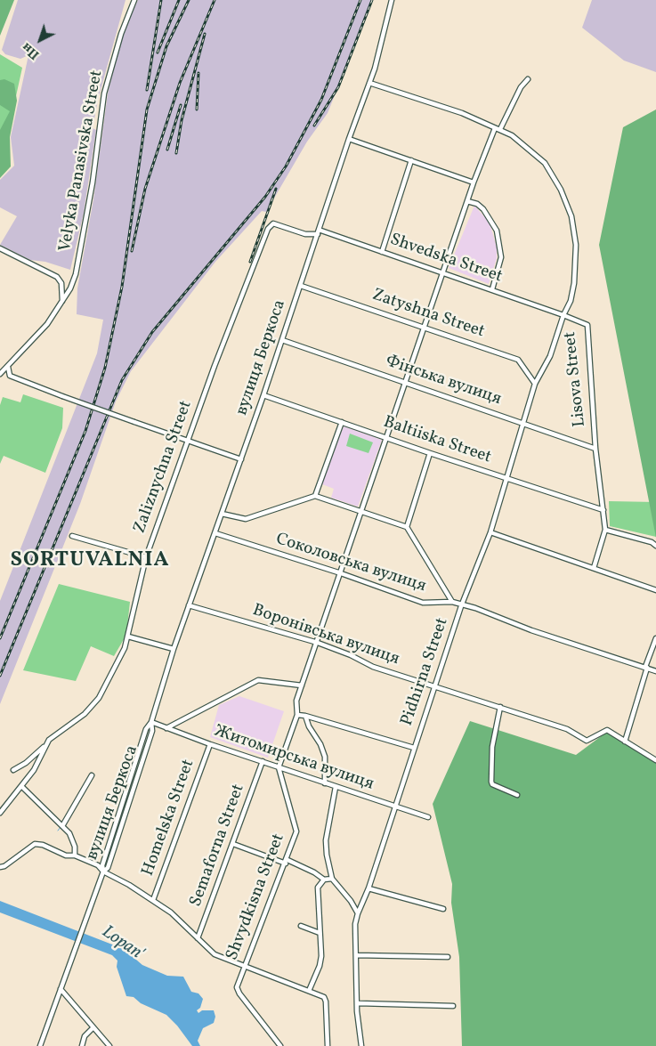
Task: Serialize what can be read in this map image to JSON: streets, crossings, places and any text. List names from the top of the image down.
{
  "streets": {
    "street": [
      "Velyka Panasivska Street",
      "Shvedska Street",
      "Zatyshna Street",
      "вулиця Беркоса",
      "Lisova Street",
      "Фінська вулиця",
      "Baltiiska Street",
      "Zaliznychna Street",
      "Соколовська вулиця",
      "Воронівська вулиця",
      "Pidhirna Street",
      "Житомирська вулиця",
      "Homelska Street",
      "Semaforna Street",
      "Shvydkisna Street"
    ]
  },
  "crossings": [
    ["Shvedska Street", "вулиця Беркоса"],
    ["Shvedska Street", "Lisova Street"],
    ["Shvedska Street", "Zaliznychna Street"],
    ["Shvedska Street", "Pidhirna Street"],
    ["Zatyshna Street", "вулиця Беркоса"],
    ["Zatyshna Street", "Pidhirna Street"],
    ["вулиця Беркоса", "Lisova Street"],
    ["вулиця Беркоса", "Фінська вулиця"],
    ["вулиця Беркоса", "Baltiiska Street"],
    ["вулиця Беркоса", "Соколовська вулиця"],
    ["вулиця Беркоса", "Воронівська вулиця"],
    ["вулиця Беркоса", "Житомирська вулиця"],
    ["Lisova Street", "Фінська вулиця"],
    ["Lisova Street", "Baltiiska Street"],
    ["Lisova Street", "Pidhirna Street"],
    ["Фінська вулиця", "Pidhirna Street"],
    ["Baltiiska Street", "Pidhirna Street"],
    ["Соколовська вулиця", "Pidhirna Street"],
    ["Воронівська вулиця", "Pidhirna Street"],
    ["Pidhirna Street", "Житомирська вулиця"],
    ["Житомирська вулиця", "Homelska Street"],
    ["Житомирська вулиця", "Semaforna Street"],
    ["Житомирська вулиця", "Shvydkisna Street"]
  ],
  "districts": ["SORTUVALNIA"],
  "water": ["Lopan'"],
  "north": "bottom left"
}
